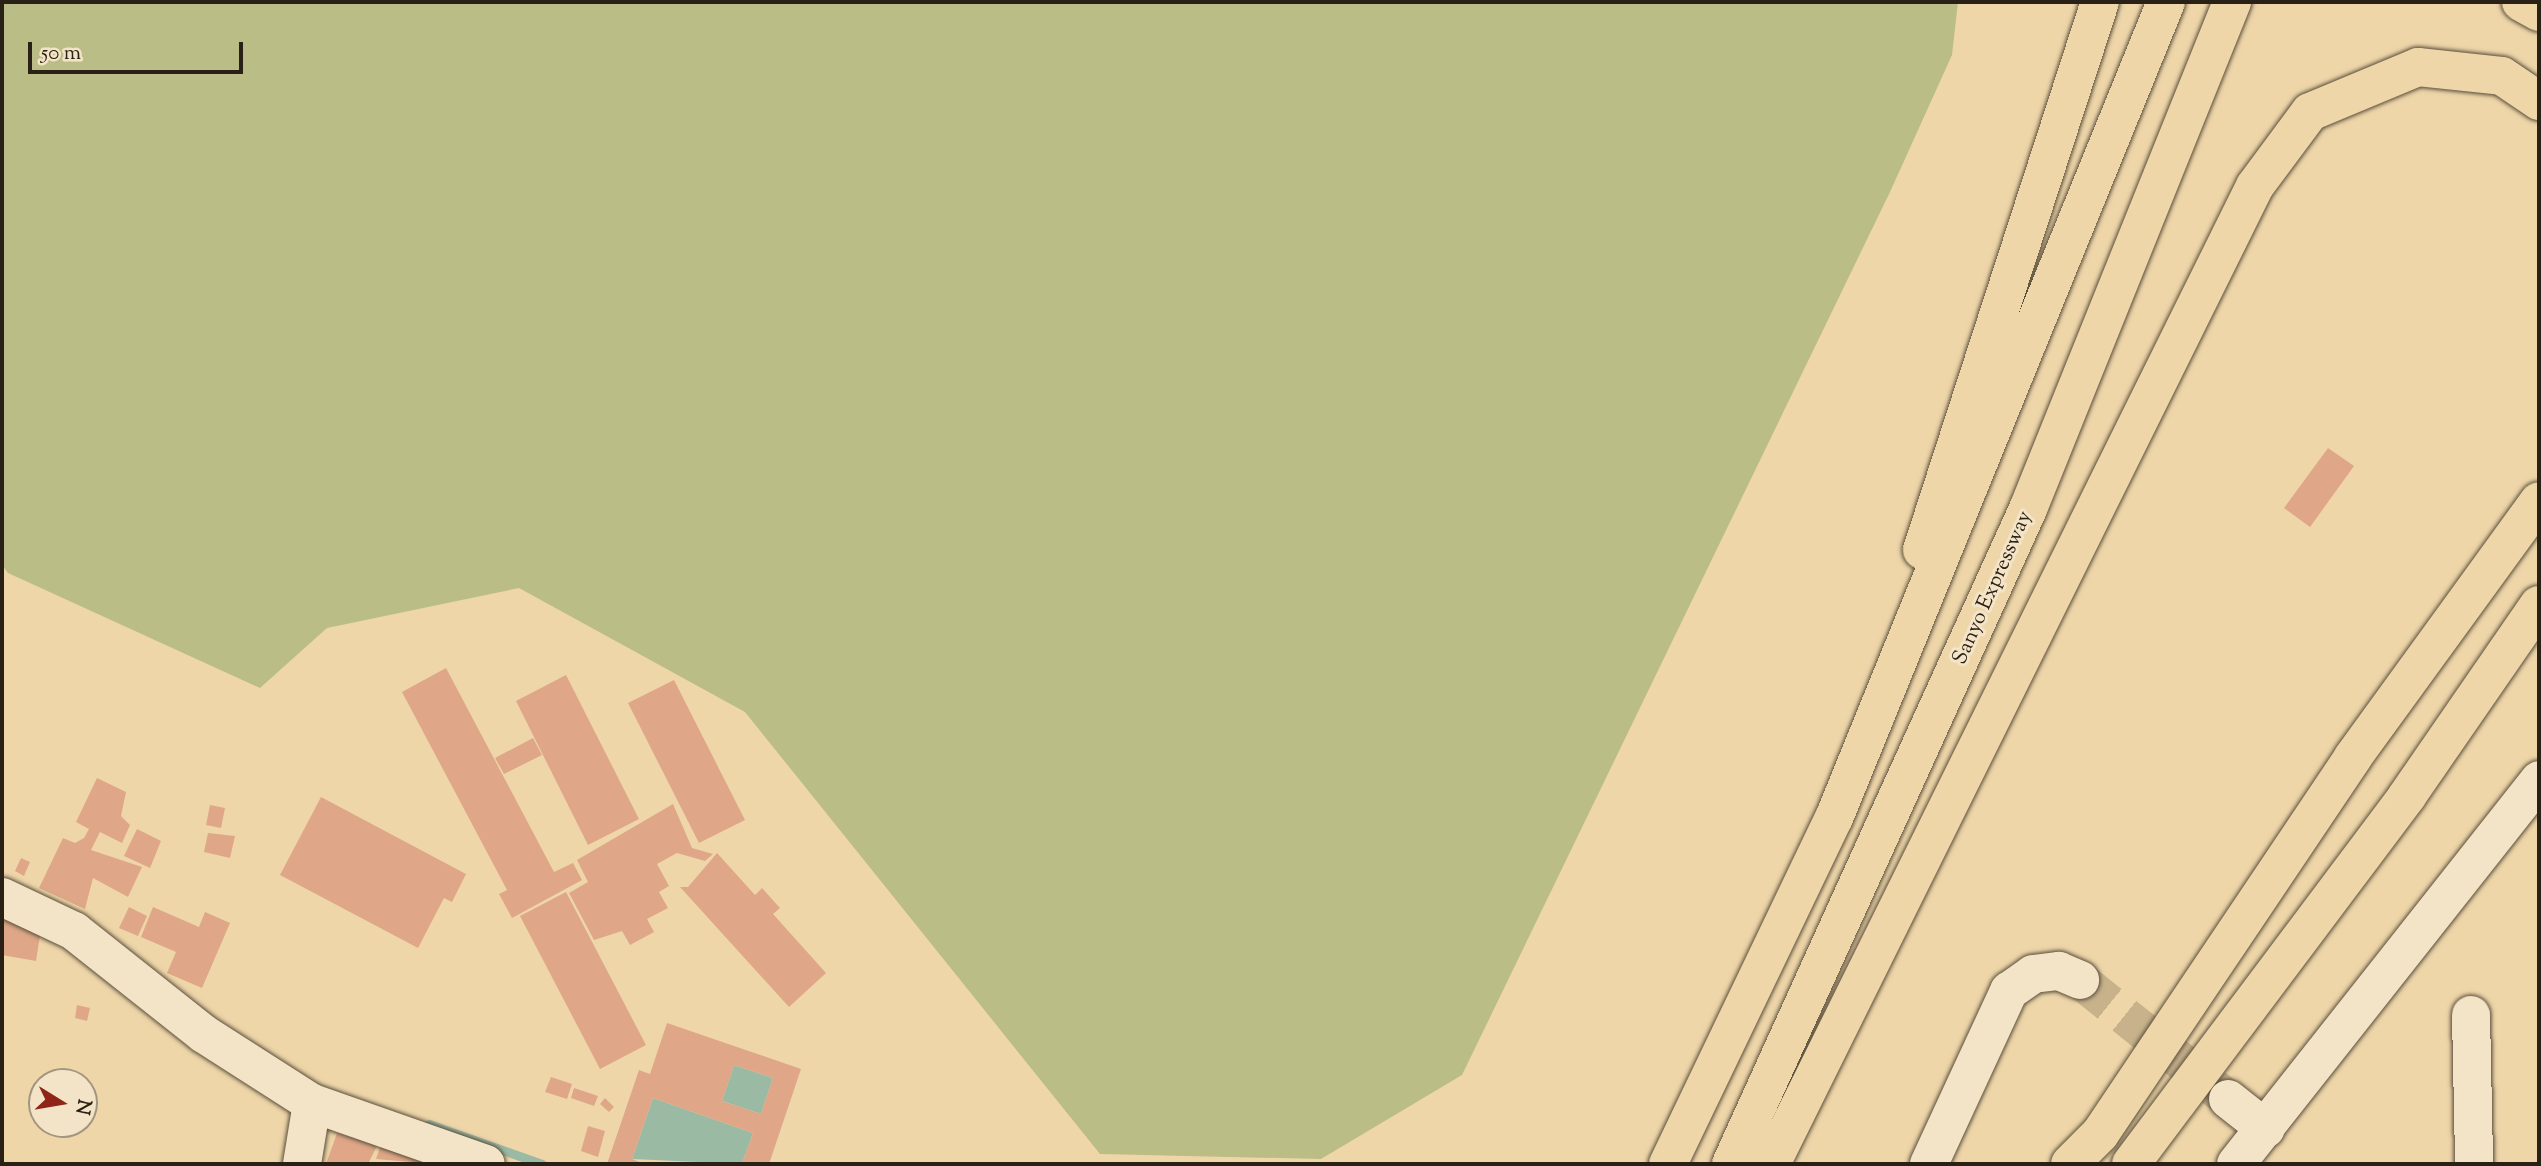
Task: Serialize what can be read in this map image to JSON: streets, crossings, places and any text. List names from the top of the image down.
{
  "streets": {
    "highway": ["Sanyo Expressway"]
  },
  "scale_bar": "50 m",
  "north": "right"
}
